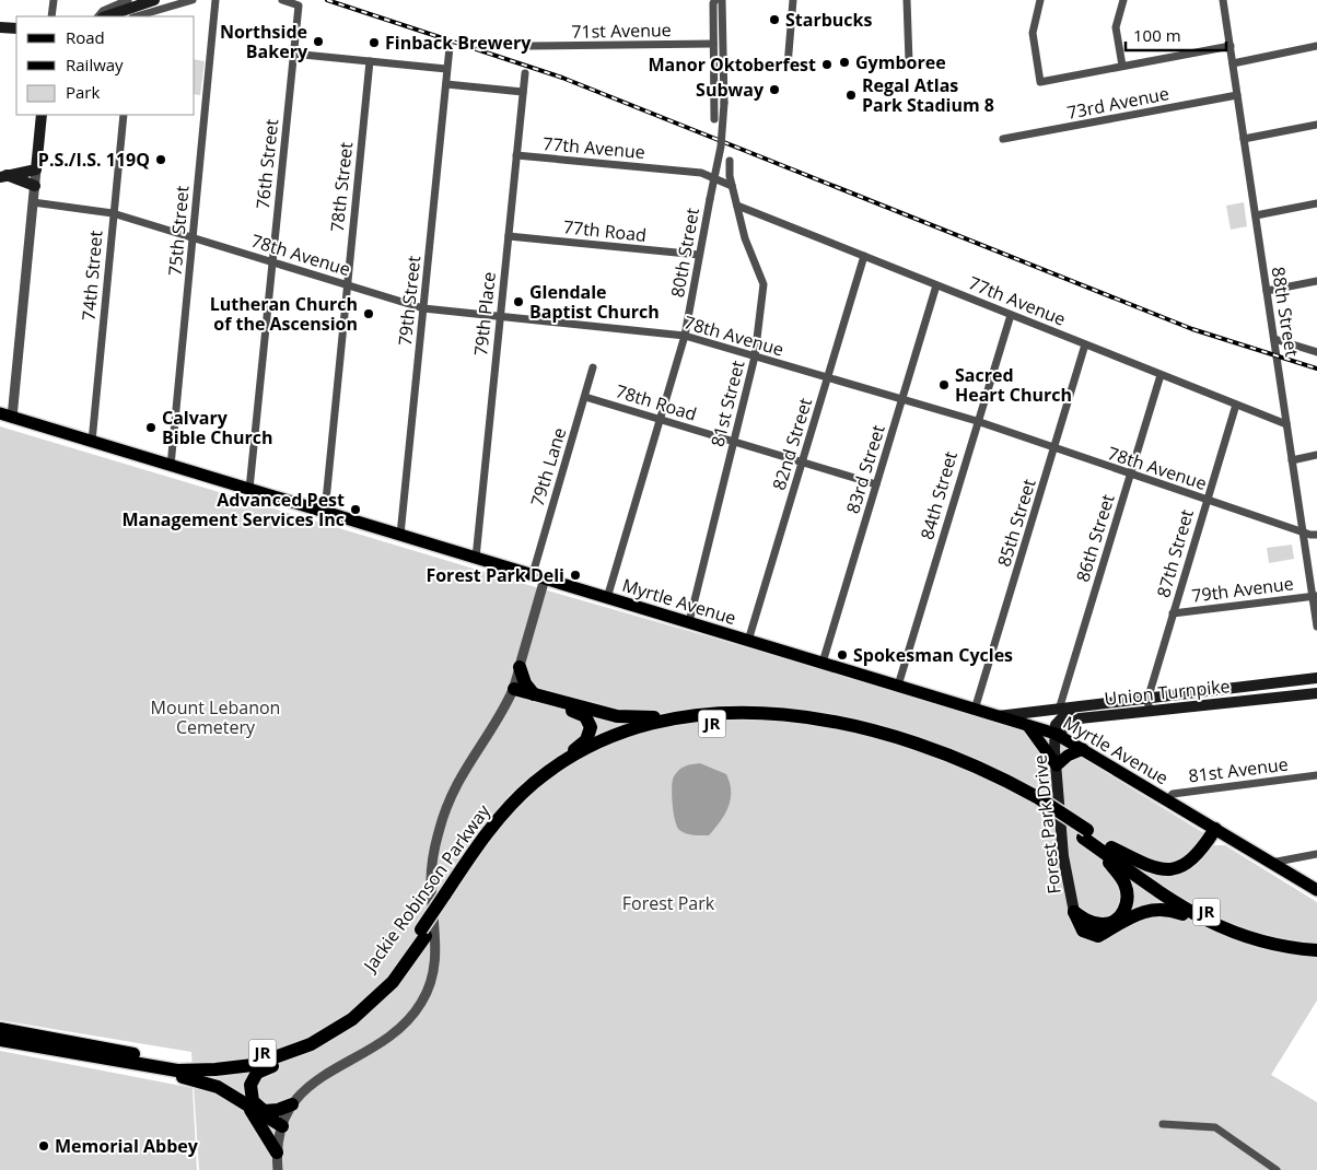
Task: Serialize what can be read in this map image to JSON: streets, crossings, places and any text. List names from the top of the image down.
{
  "streets": {
    "highway": ["JR", "Jackie Robinson Parkway"],
    "main road": ["Myrtle Avenue", "Union Turnpike", "Forest Park Drive"],
    "street": [
      "71st Avenue",
      "73rd Avenue",
      "77th Avenue",
      "76th Street",
      "78th Street",
      "75th Street",
      "77th Road",
      "80th Street",
      "78th Avenue",
      "74th Street",
      "79th Street",
      "88th Street",
      "79th Place",
      "78th Road",
      "81st Street",
      "82nd Street",
      "79th Lane",
      "83rd Street",
      "84th Street",
      "85th Street",
      "86th Street",
      "87th Street",
      "79th Avenue",
      "81st Avenue"
    ]
  },
  "crossings": [
    ["73rd Avenue", "88th Street"],
    ["77th Avenue", "88th Street"],
    ["77th Avenue", "79th Place"],
    ["77th Avenue", "81st Street"],
    ["77th Avenue", "82nd Street"],
    ["77th Avenue", "83rd Street"],
    ["77th Avenue", "84th Street"],
    ["77th Avenue", "85th Street"],
    ["77th Avenue", "86th Street"],
    ["77th Avenue", "87th Street"],
    ["76th Street", "78th Avenue"],
    ["76th Street", "Myrtle Avenue"],
    ["78th Street", "78th Avenue"],
    ["78th Street", "Myrtle Avenue"],
    ["75th Street", "78th Avenue"],
    ["75th Street", "Myrtle Avenue"],
    ["77th Road", "80th Street"],
    ["77th Road", "79th Place"],
    ["80th Street", "78th Avenue"],
    ["80th Street", "78th Road"],
    ["80th Street", "Myrtle Avenue"],
    ["78th Avenue", "74th Street"],
    ["78th Avenue", "79th Street"],
    ["78th Avenue", "88th Street"],
    ["78th Avenue", "79th Place"],
    ["78th Avenue", "81st Street"],
    ["78th Avenue", "82nd Street"],
    ["78th Avenue", "83rd Street"],
    ["78th Avenue", "84th Street"],
    ["78th Avenue", "85th Street"],
    ["78th Avenue", "86th Street"],
    ["78th Avenue", "87th Street"],
    ["74th Street", "Myrtle Avenue"],
    ["79th Street", "Myrtle Avenue"],
    ["88th Street", "79th Avenue"],
    ["79th Place", "Myrtle Avenue"],
    ["78th Road", "81st Street"],
    ["78th Road", "82nd Street"],
    ["78th Road", "79th Lane"],
    ["78th Road", "83rd Street"],
    ["81st Street", "Myrtle Avenue"],
    ["82nd Street", "Myrtle Avenue"],
    ["79th Lane", "Myrtle Avenue"],
    ["83rd Street", "Myrtle Avenue"],
    ["84th Street", "Myrtle Avenue"],
    ["85th Street", "Myrtle Avenue"],
    ["86th Street", "Union Turnpike"],
    ["87th Street", "79th Avenue"],
    ["87th Street", "Union Turnpike"],
    ["Myrtle Avenue", "Union Turnpike"],
    ["Myrtle Avenue", "81st Avenue"],
    ["Myrtle Avenue", "Forest Park Drive"],
    ["Union Turnpike", "Forest Park Drive"]
  ],
  "parks": ["Mount Lebanon Cemetery", "Forest Park"],
  "places": [
    "Starbucks",
    "Northside Bakery",
    "Finback Brewery",
    "Gymboree",
    "Manor Oktoberfest",
    "Subway",
    "Regal Atlas Park Stadium 8",
    "P.S./I.S. 119Q",
    "Glendale Baptist Church",
    "Lutheran Church of the Ascension",
    "Sacred Heart Church",
    "Calvary Bible Church",
    "Advanced Pest Management Services Inc",
    "Forest Park Deli",
    "Spokesman Cycles",
    "Memorial Abbey"
  ],
  "legend": ["Road", "Railway", "Park"],
  "scale_bar": "100 m"
}
